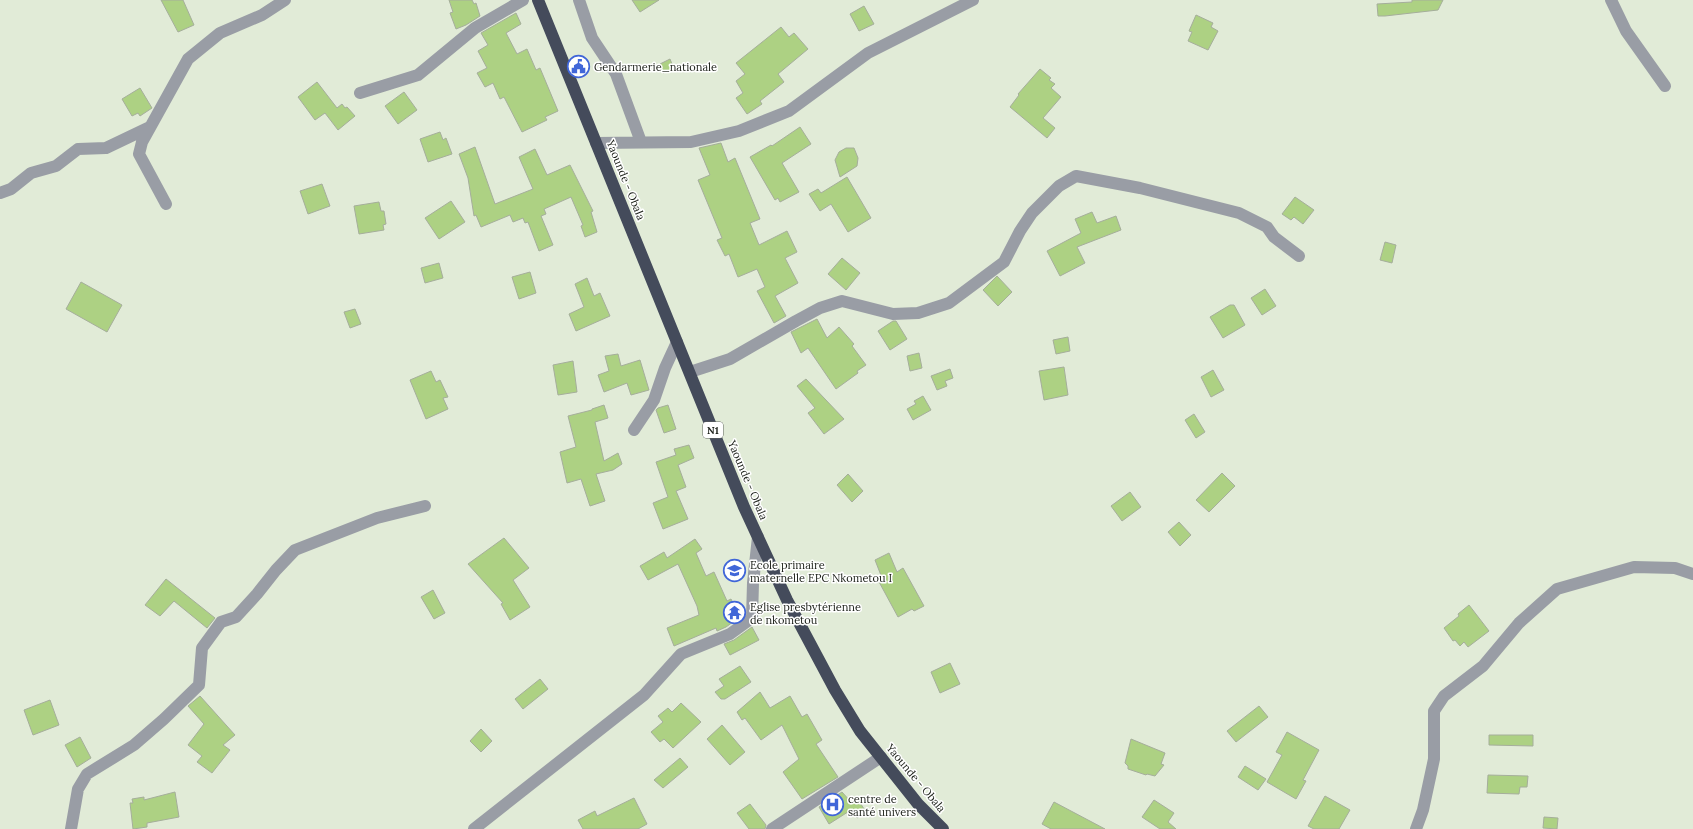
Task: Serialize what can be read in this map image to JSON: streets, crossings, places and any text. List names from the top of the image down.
{
  "streets": {
    "highway": ["Yaounde - Obala", "N1"]
  },
  "places": {
    "public building": ["Gendarmerie_nationale"],
    "school or university": ["Ecole primaire maternelle EPC Nkometou I"],
    "temple": ["Eglise presbytérienne de nkometou"],
    "hospital": ["centre de santé univers"]
  }
}
